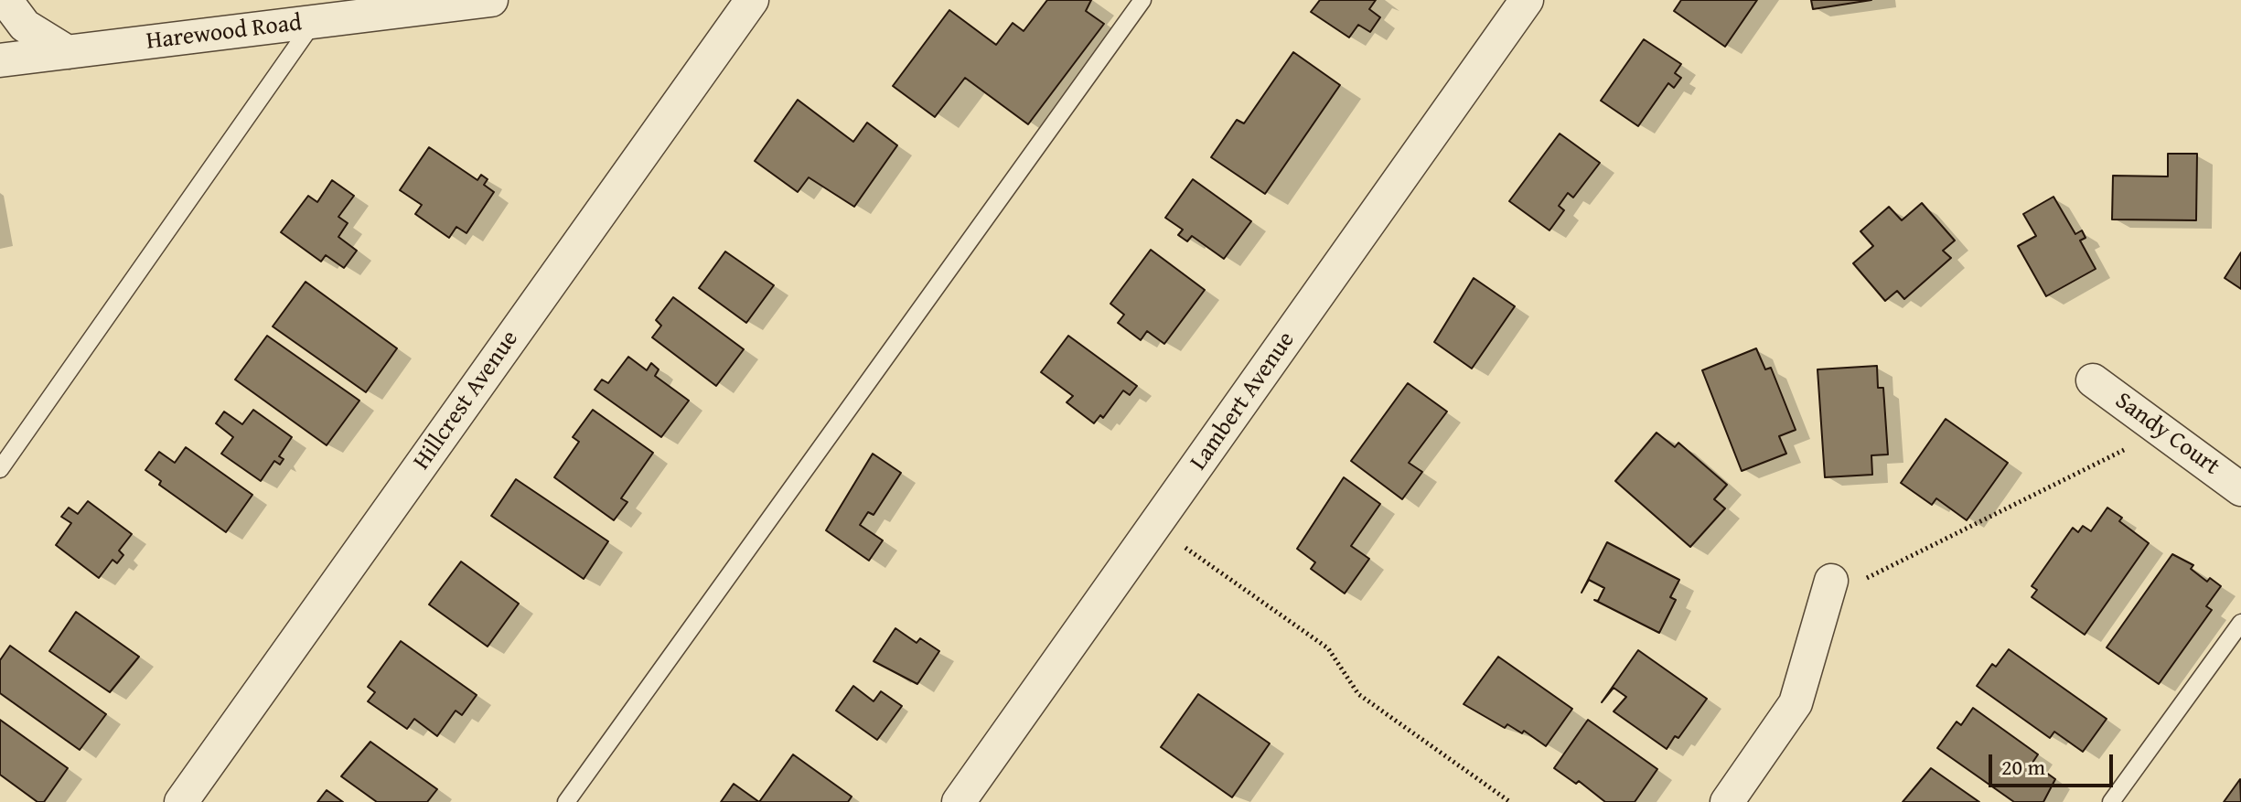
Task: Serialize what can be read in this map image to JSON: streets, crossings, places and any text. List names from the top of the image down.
{
  "streets": {
    "street": [
      "Harewood Road",
      "Hillcrest Avenue",
      "Lambert Avenue",
      "Sandy Court"
    ]
  },
  "scale_bar": "20 m"
}
